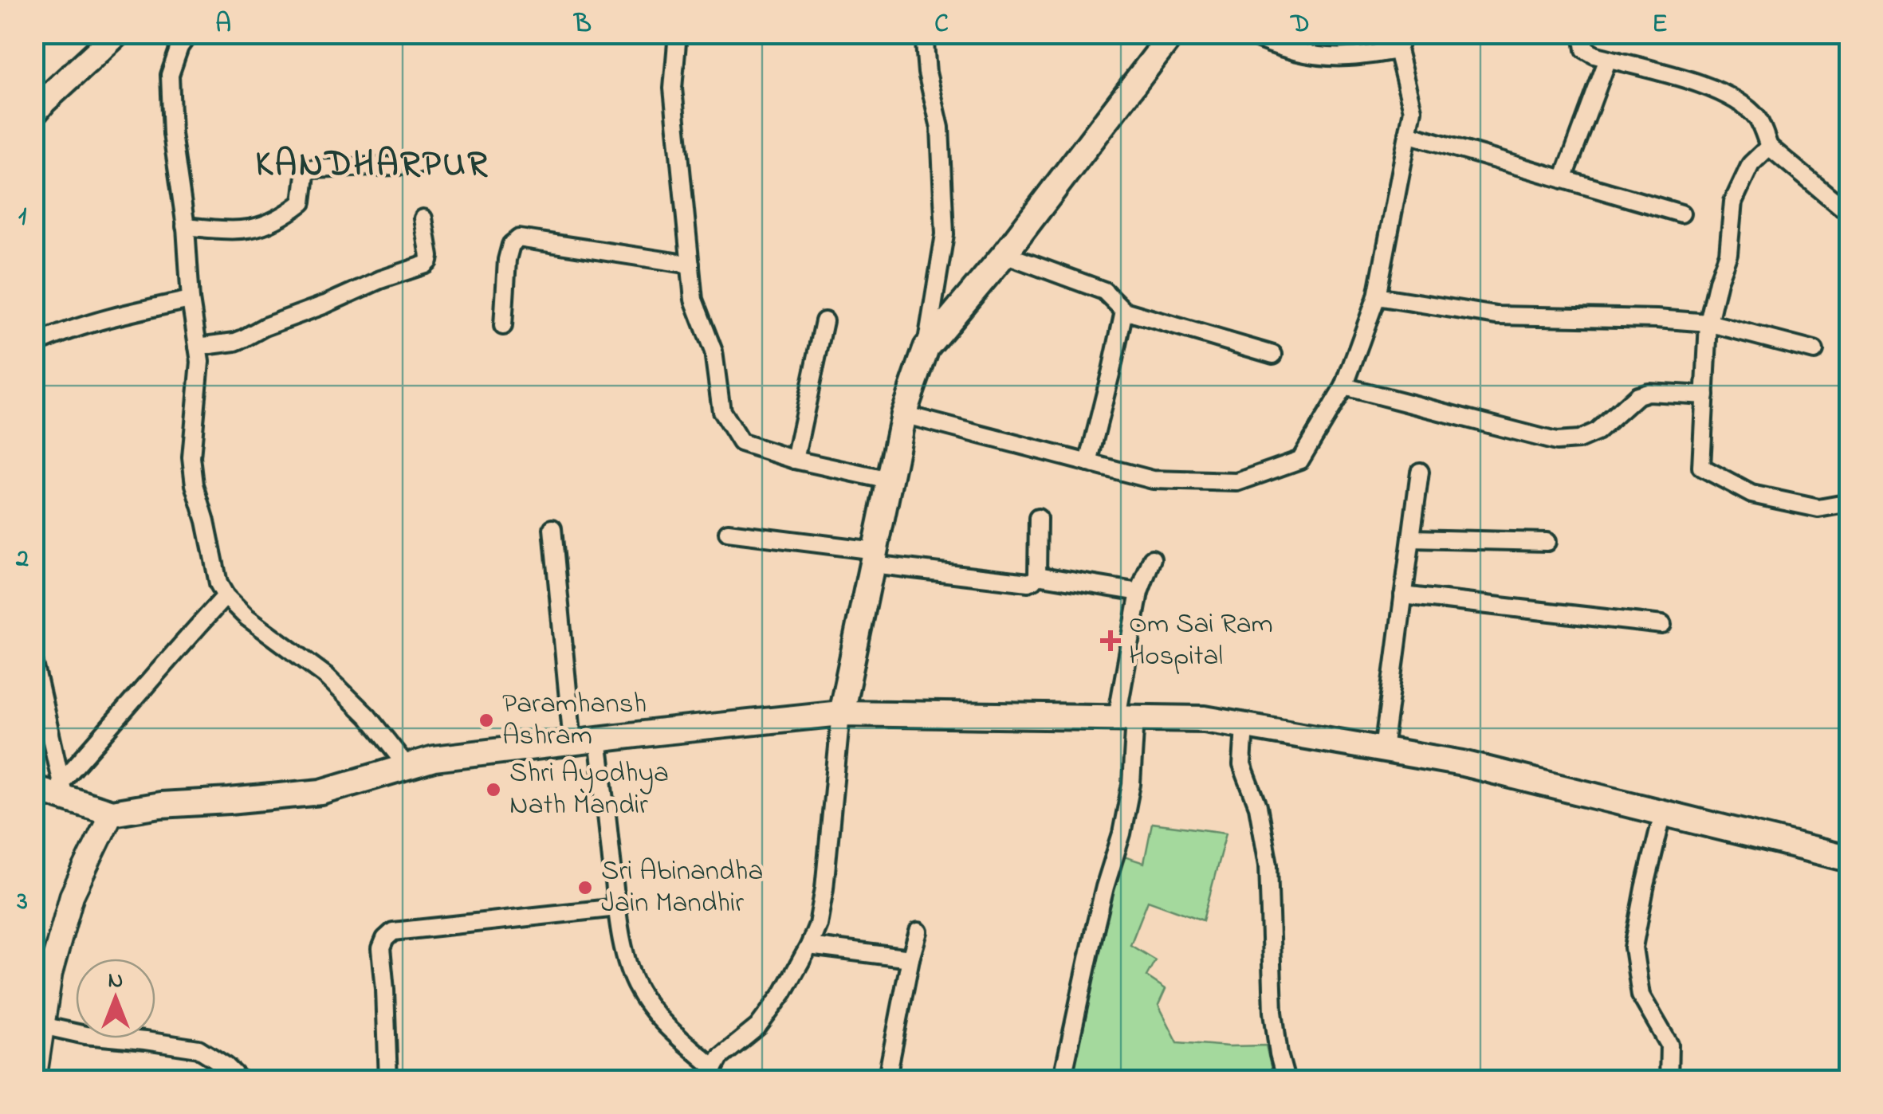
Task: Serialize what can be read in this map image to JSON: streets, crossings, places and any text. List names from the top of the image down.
{
  "districts": ["KANDHARPUR"],
  "places": {
    "health": ["Om Sai Ram Hospital"],
    "other": ["Paramhansh Ashram", "Shri Ayodhya Nath Mandir", "Sri Abinandha Jain Mandhir"]
  },
  "north": "top",
  "grid": {
    "columns": [
      "A",
      "B",
      "C",
      "D",
      "E"
    ],
    "rows": ["1", "2", "3"]
  }
}
